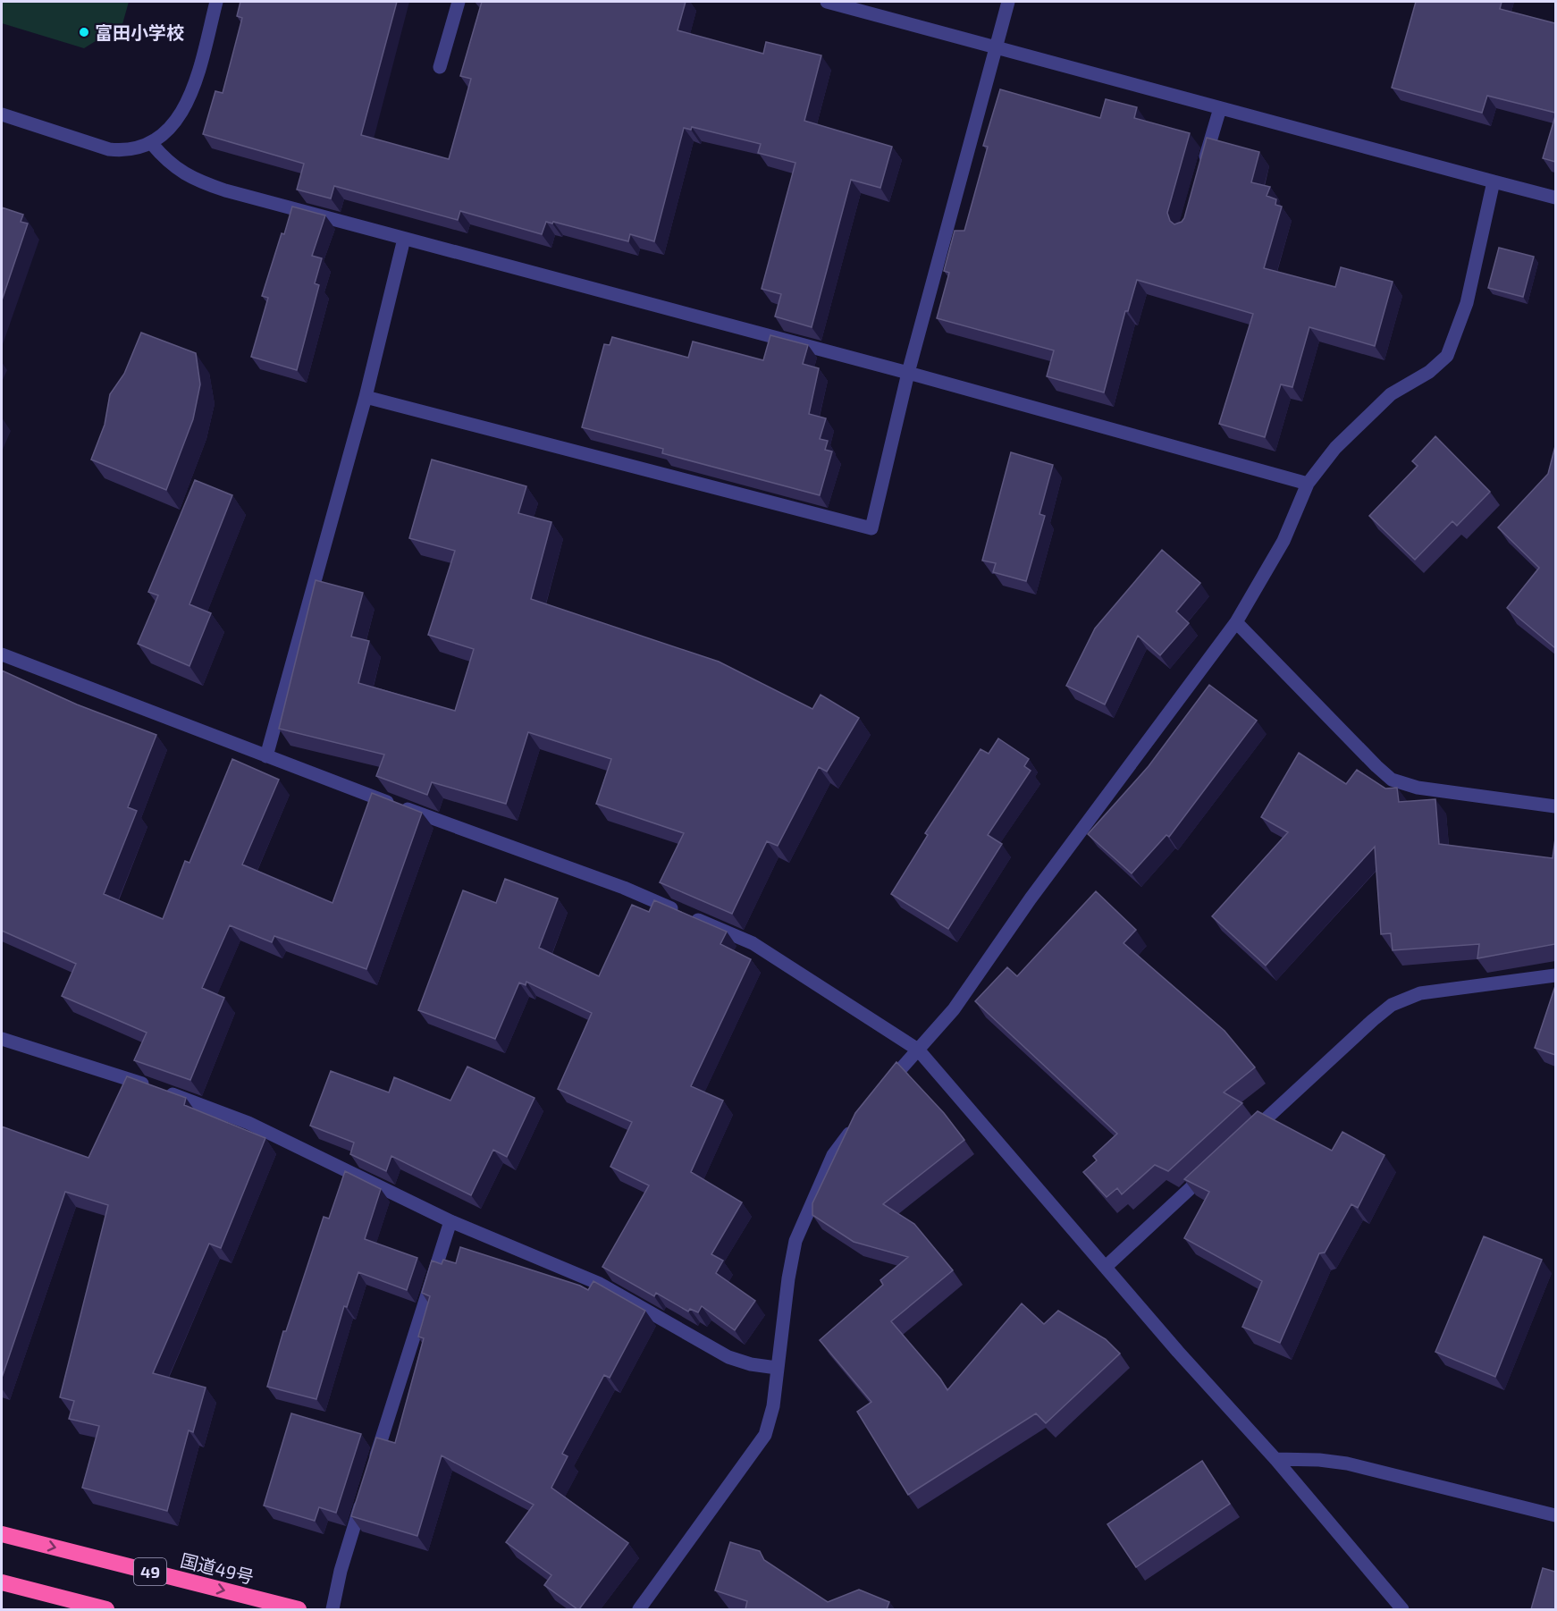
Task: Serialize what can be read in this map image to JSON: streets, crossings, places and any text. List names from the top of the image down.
{
  "streets": {
    "highway": ["国道49号", "49"]
  },
  "places": ["富田小学校"]
}
